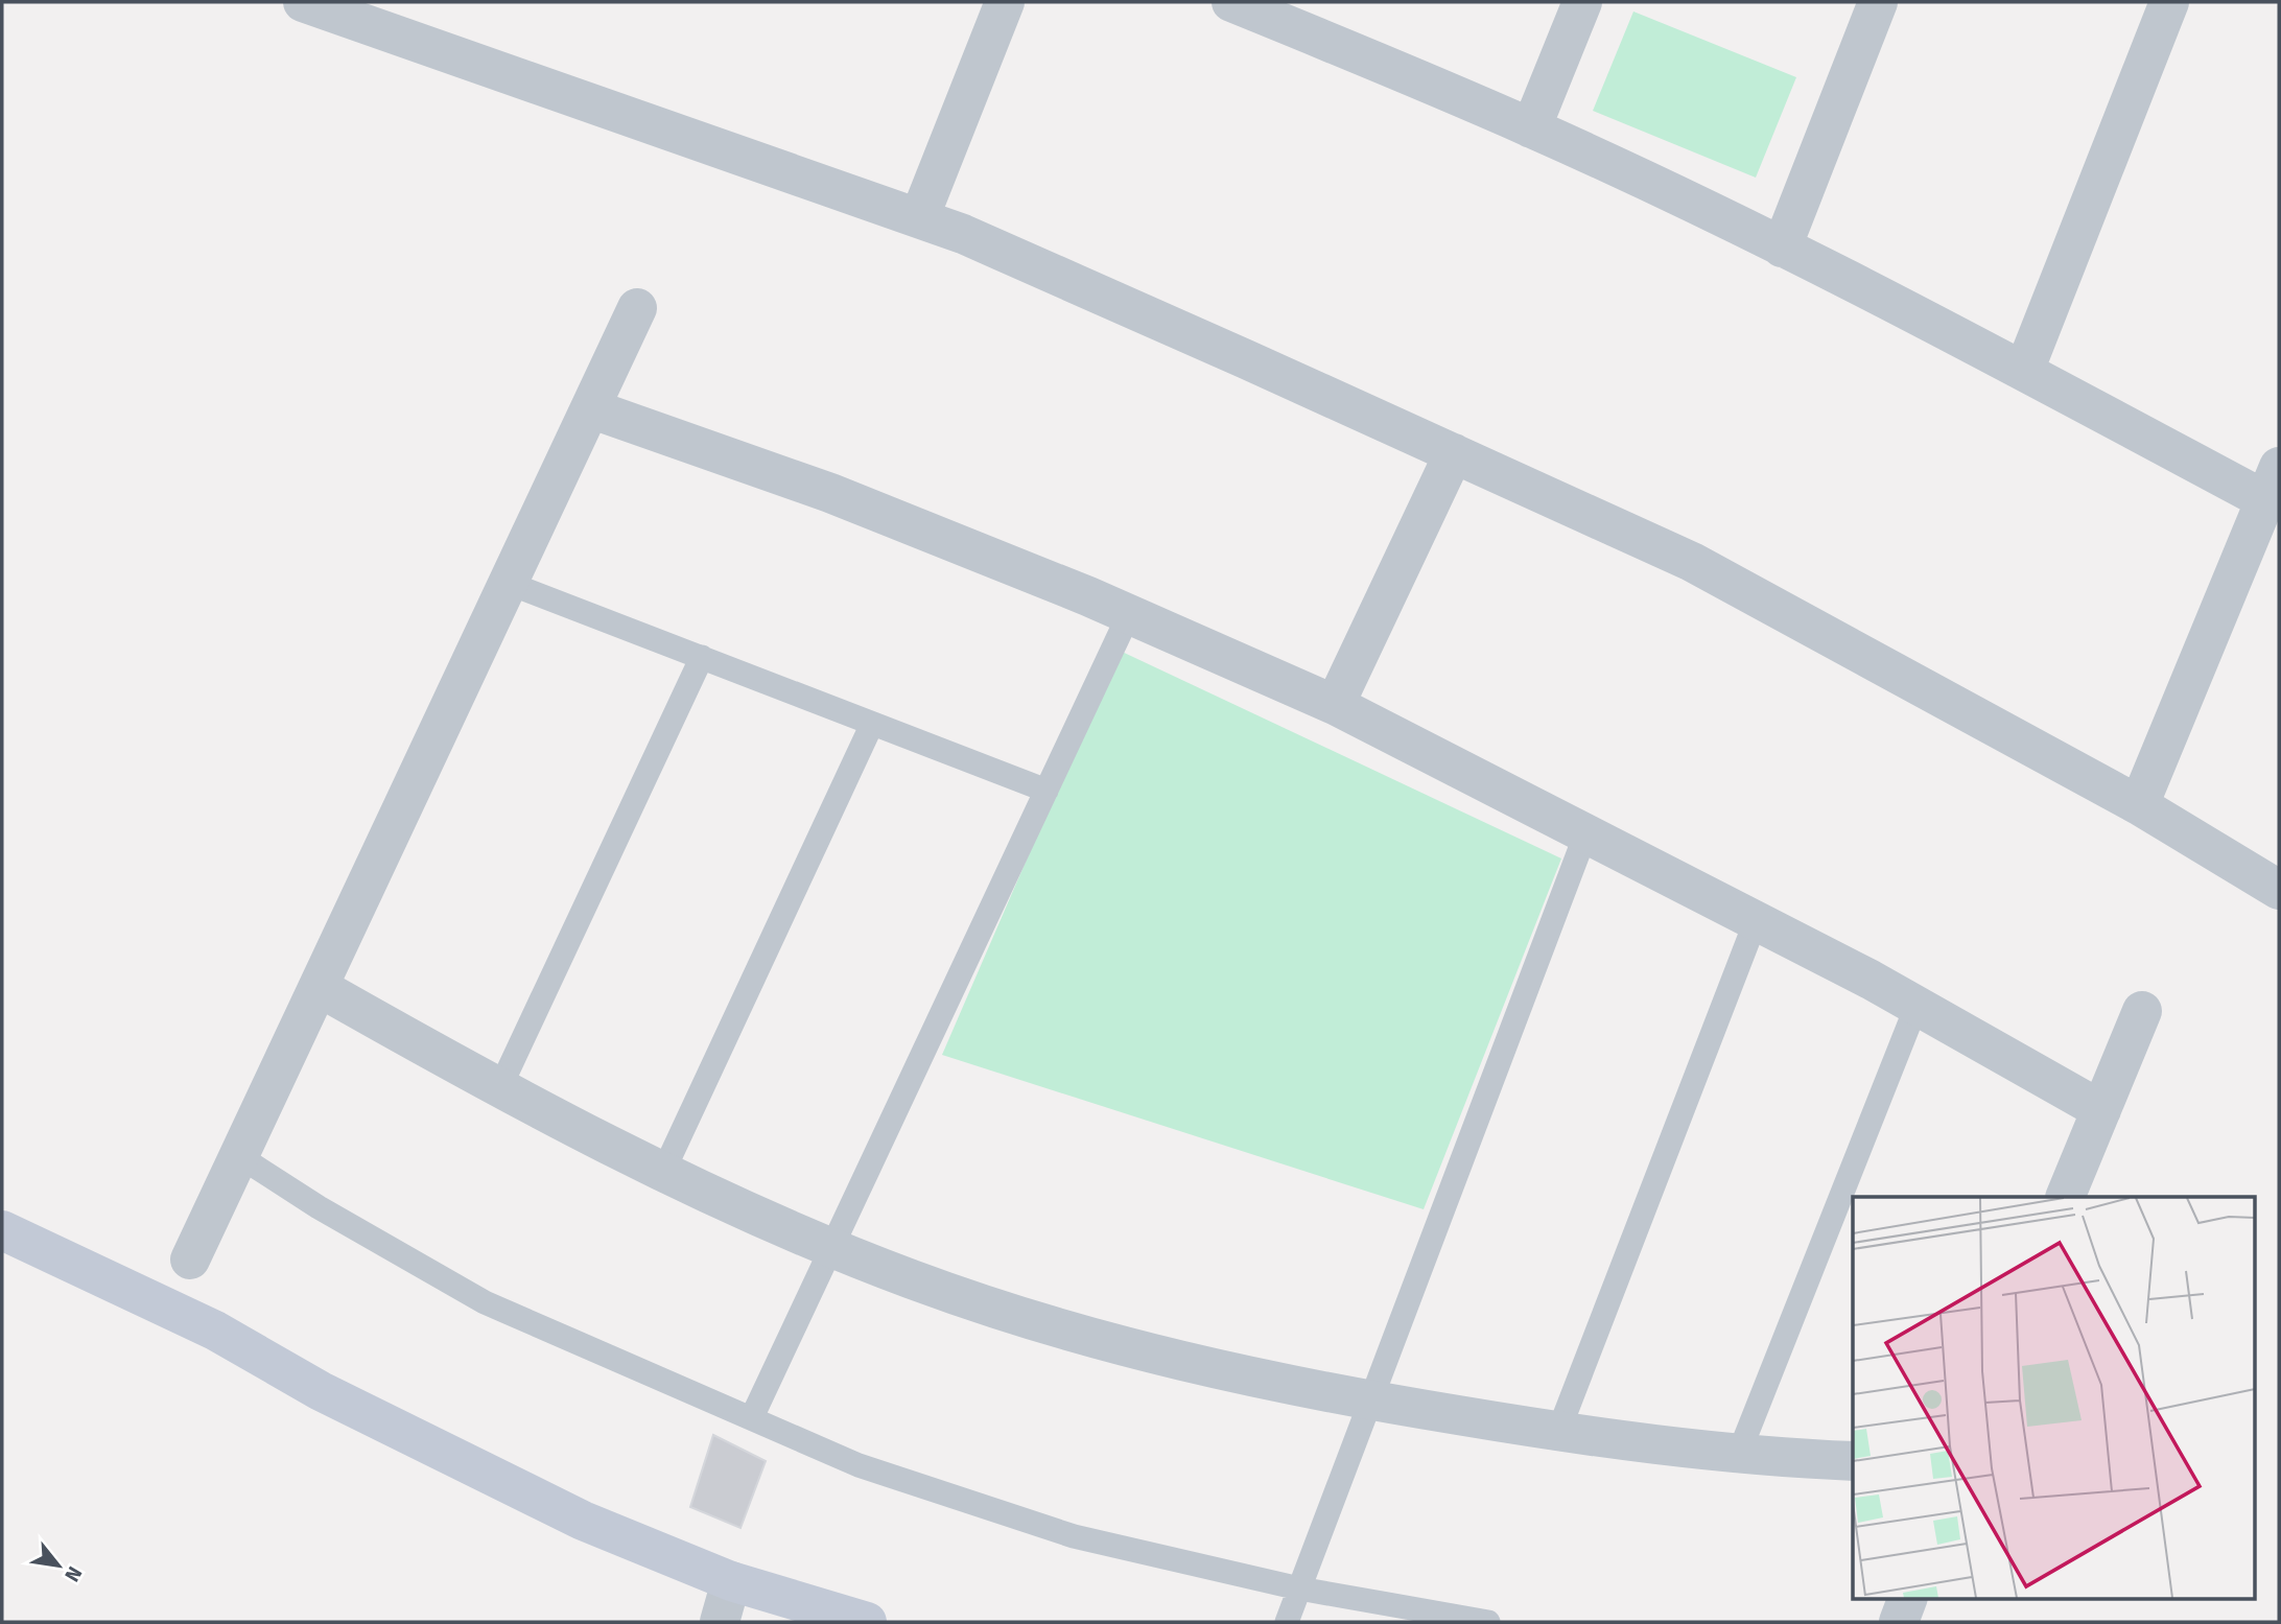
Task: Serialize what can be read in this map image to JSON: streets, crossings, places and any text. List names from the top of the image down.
{
  "north": "bottom right"
}
